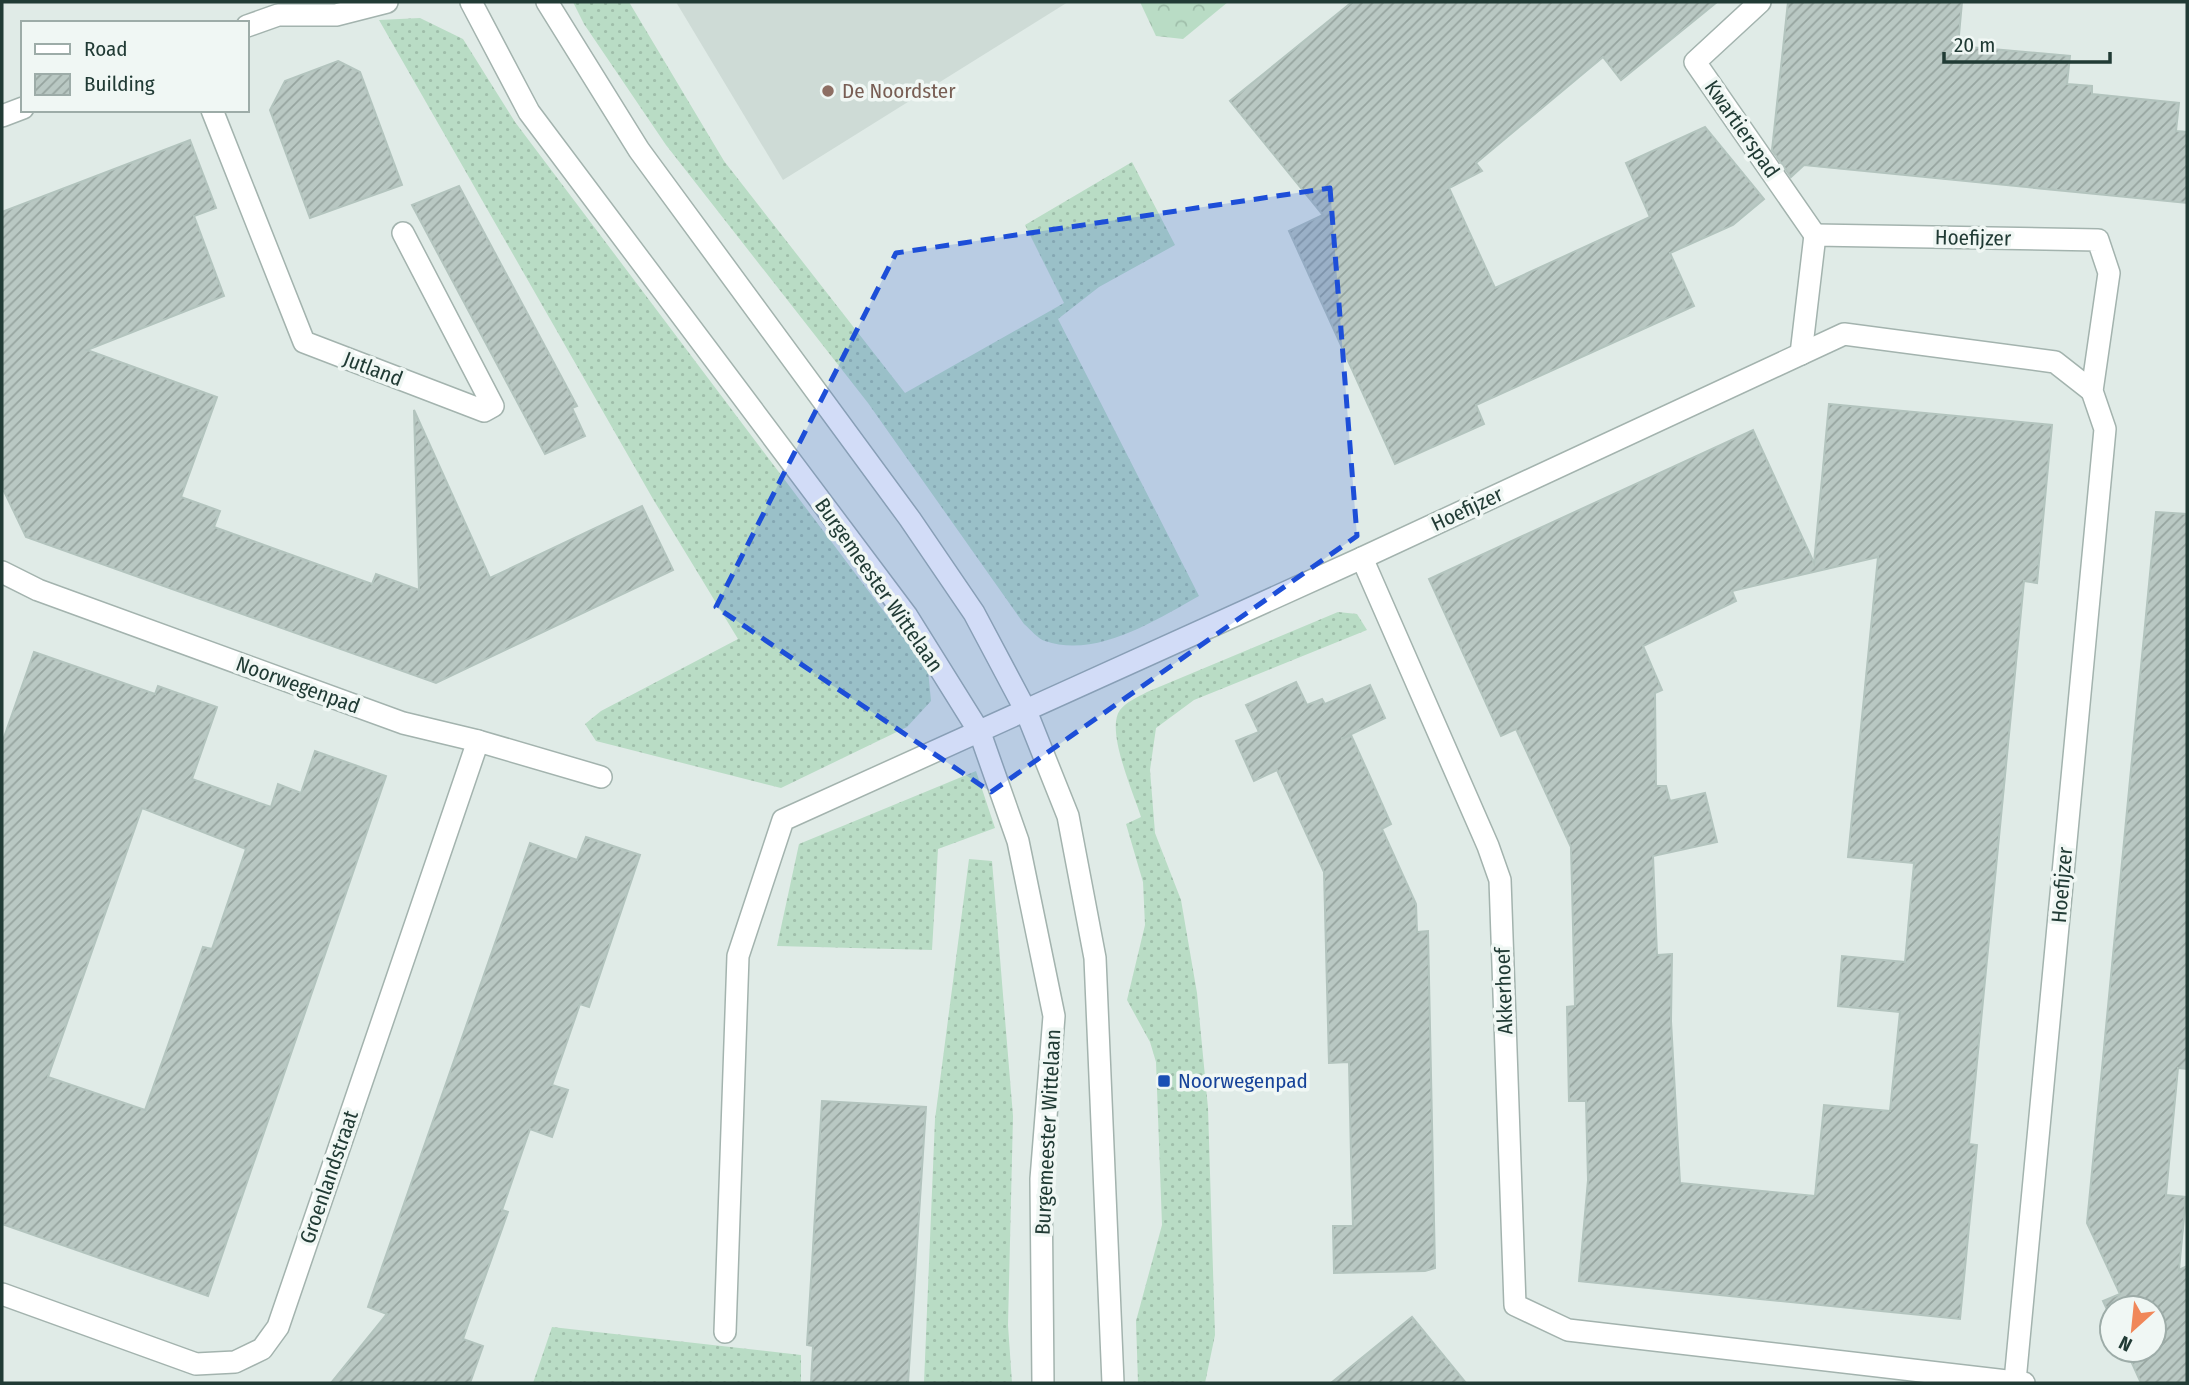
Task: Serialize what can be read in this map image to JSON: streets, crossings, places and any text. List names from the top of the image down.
{
  "streets": {
    "street": [
      "Kwartierspad",
      "Hoefijzer",
      "Jutland",
      "Burgemeester Wittelaan",
      "Noorwegenpad",
      "Akkerhoef",
      "Groenlandstraat"
    ]
  },
  "crossings": [
    ["Kwartierspad", "Hoefijzer"],
    ["Hoefijzer", "Akkerhoef"],
    ["Noorwegenpad", "Groenlandstraat"]
  ],
  "places": {
    "other": ["De Noordster"],
    "transit": ["Noorwegenpad"]
  },
  "legend": ["Road", "Building"],
  "scale_bar": "20 m",
  "north": "bottom left"
}
